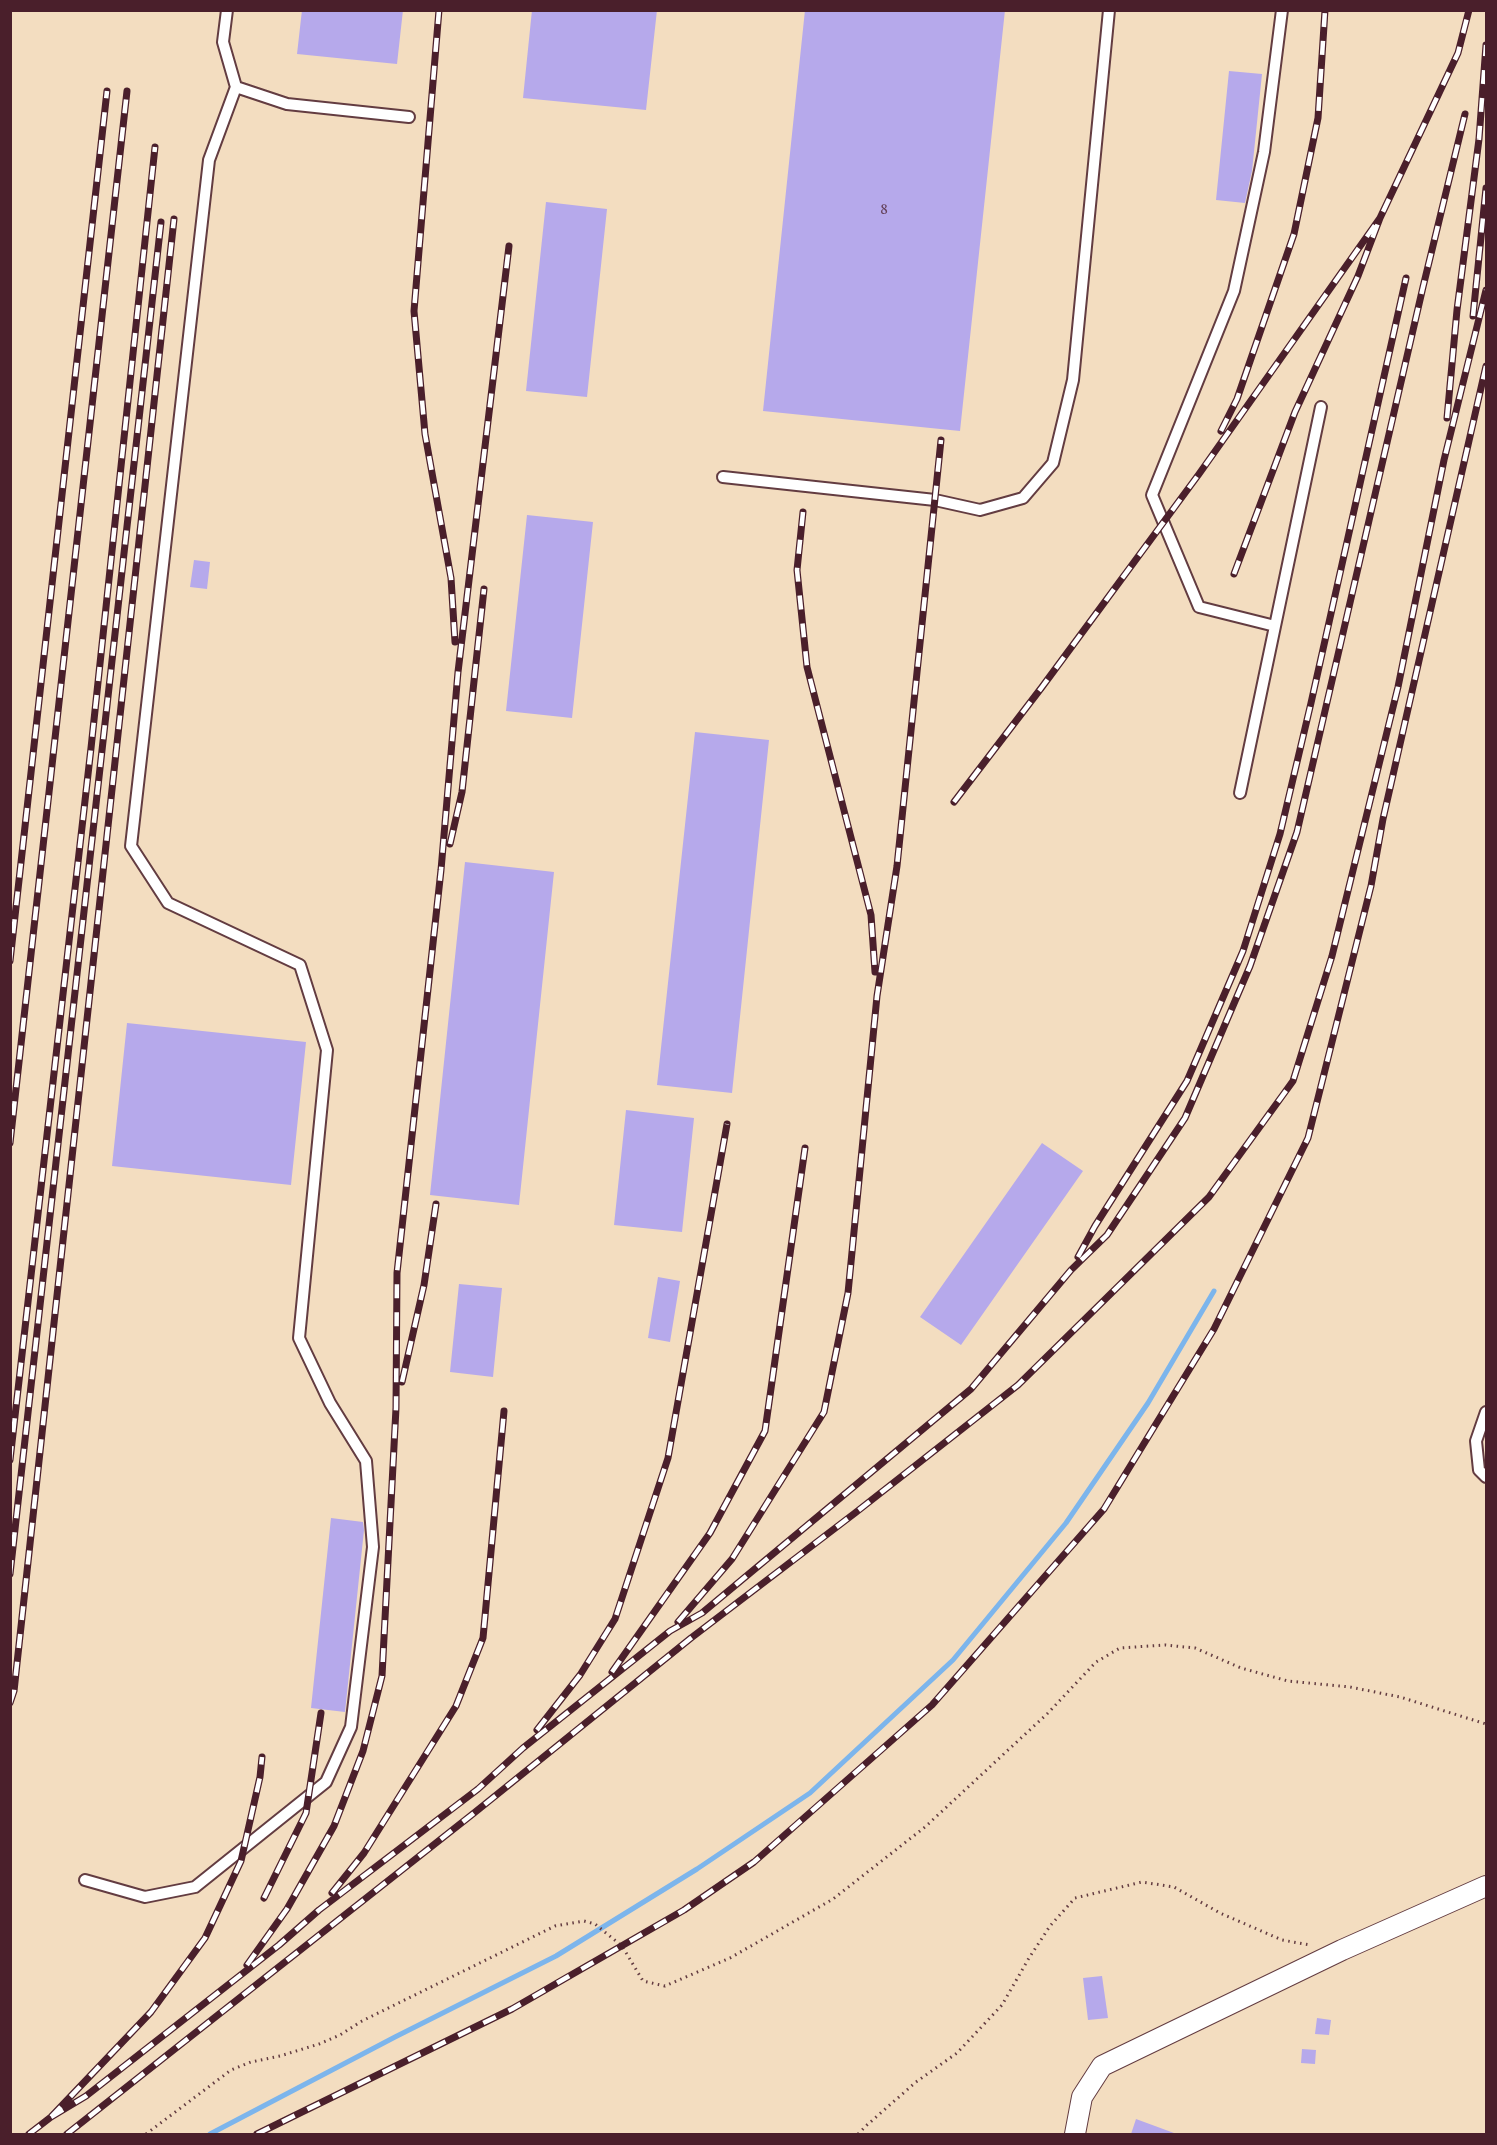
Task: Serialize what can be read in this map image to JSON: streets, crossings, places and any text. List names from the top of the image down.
{
  "house_numbers": ["8"]
}
